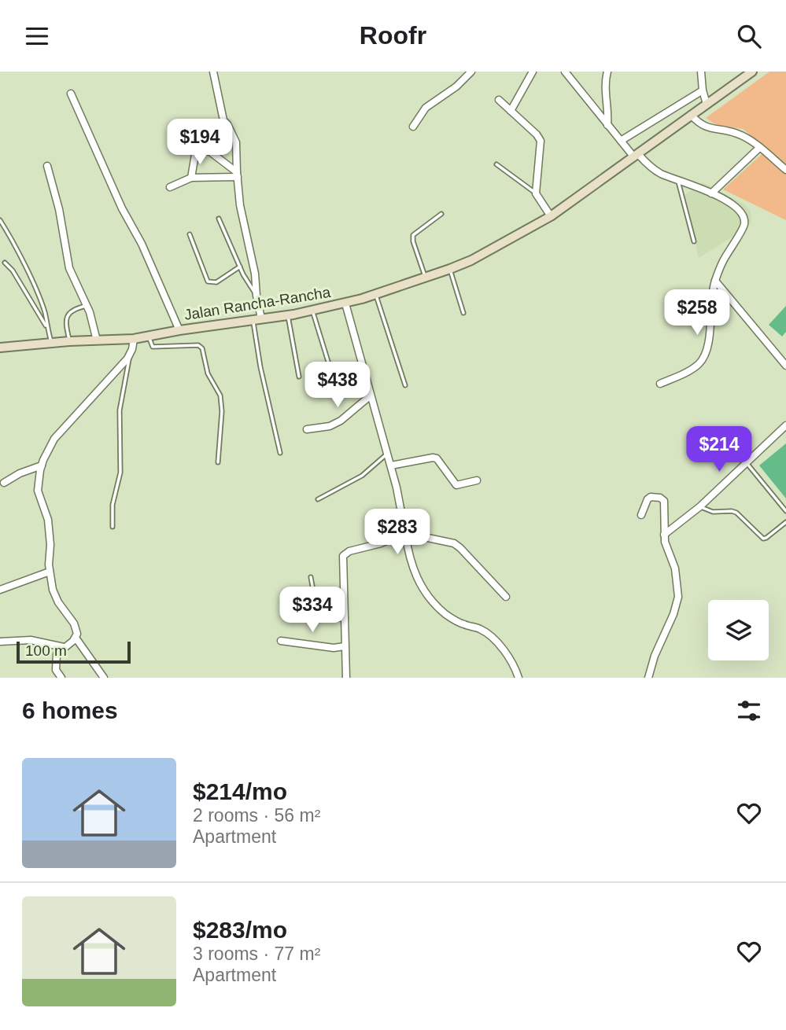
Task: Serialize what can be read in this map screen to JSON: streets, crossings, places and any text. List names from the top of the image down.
{
  "streets": {
    "main road": ["Jalan Rancha-Rancha"]
  },
  "scale_bar": "100 m",
  "page": {
    "header": "Roofr",
    "price": [
      "$194",
      "$258",
      "$438",
      "$214",
      "$283",
      "$334"
    ],
    "scale": "100 m",
    "heading": "6 homes",
    "list": [
      {
        "name": "$214/mo",
        "note": "2 rooms · 56 m² · Apartment"
      },
      {
        "name": "$283/mo",
        "note": "3 rooms · 77 m² · Apartment"
      }
    ]
  }
}
